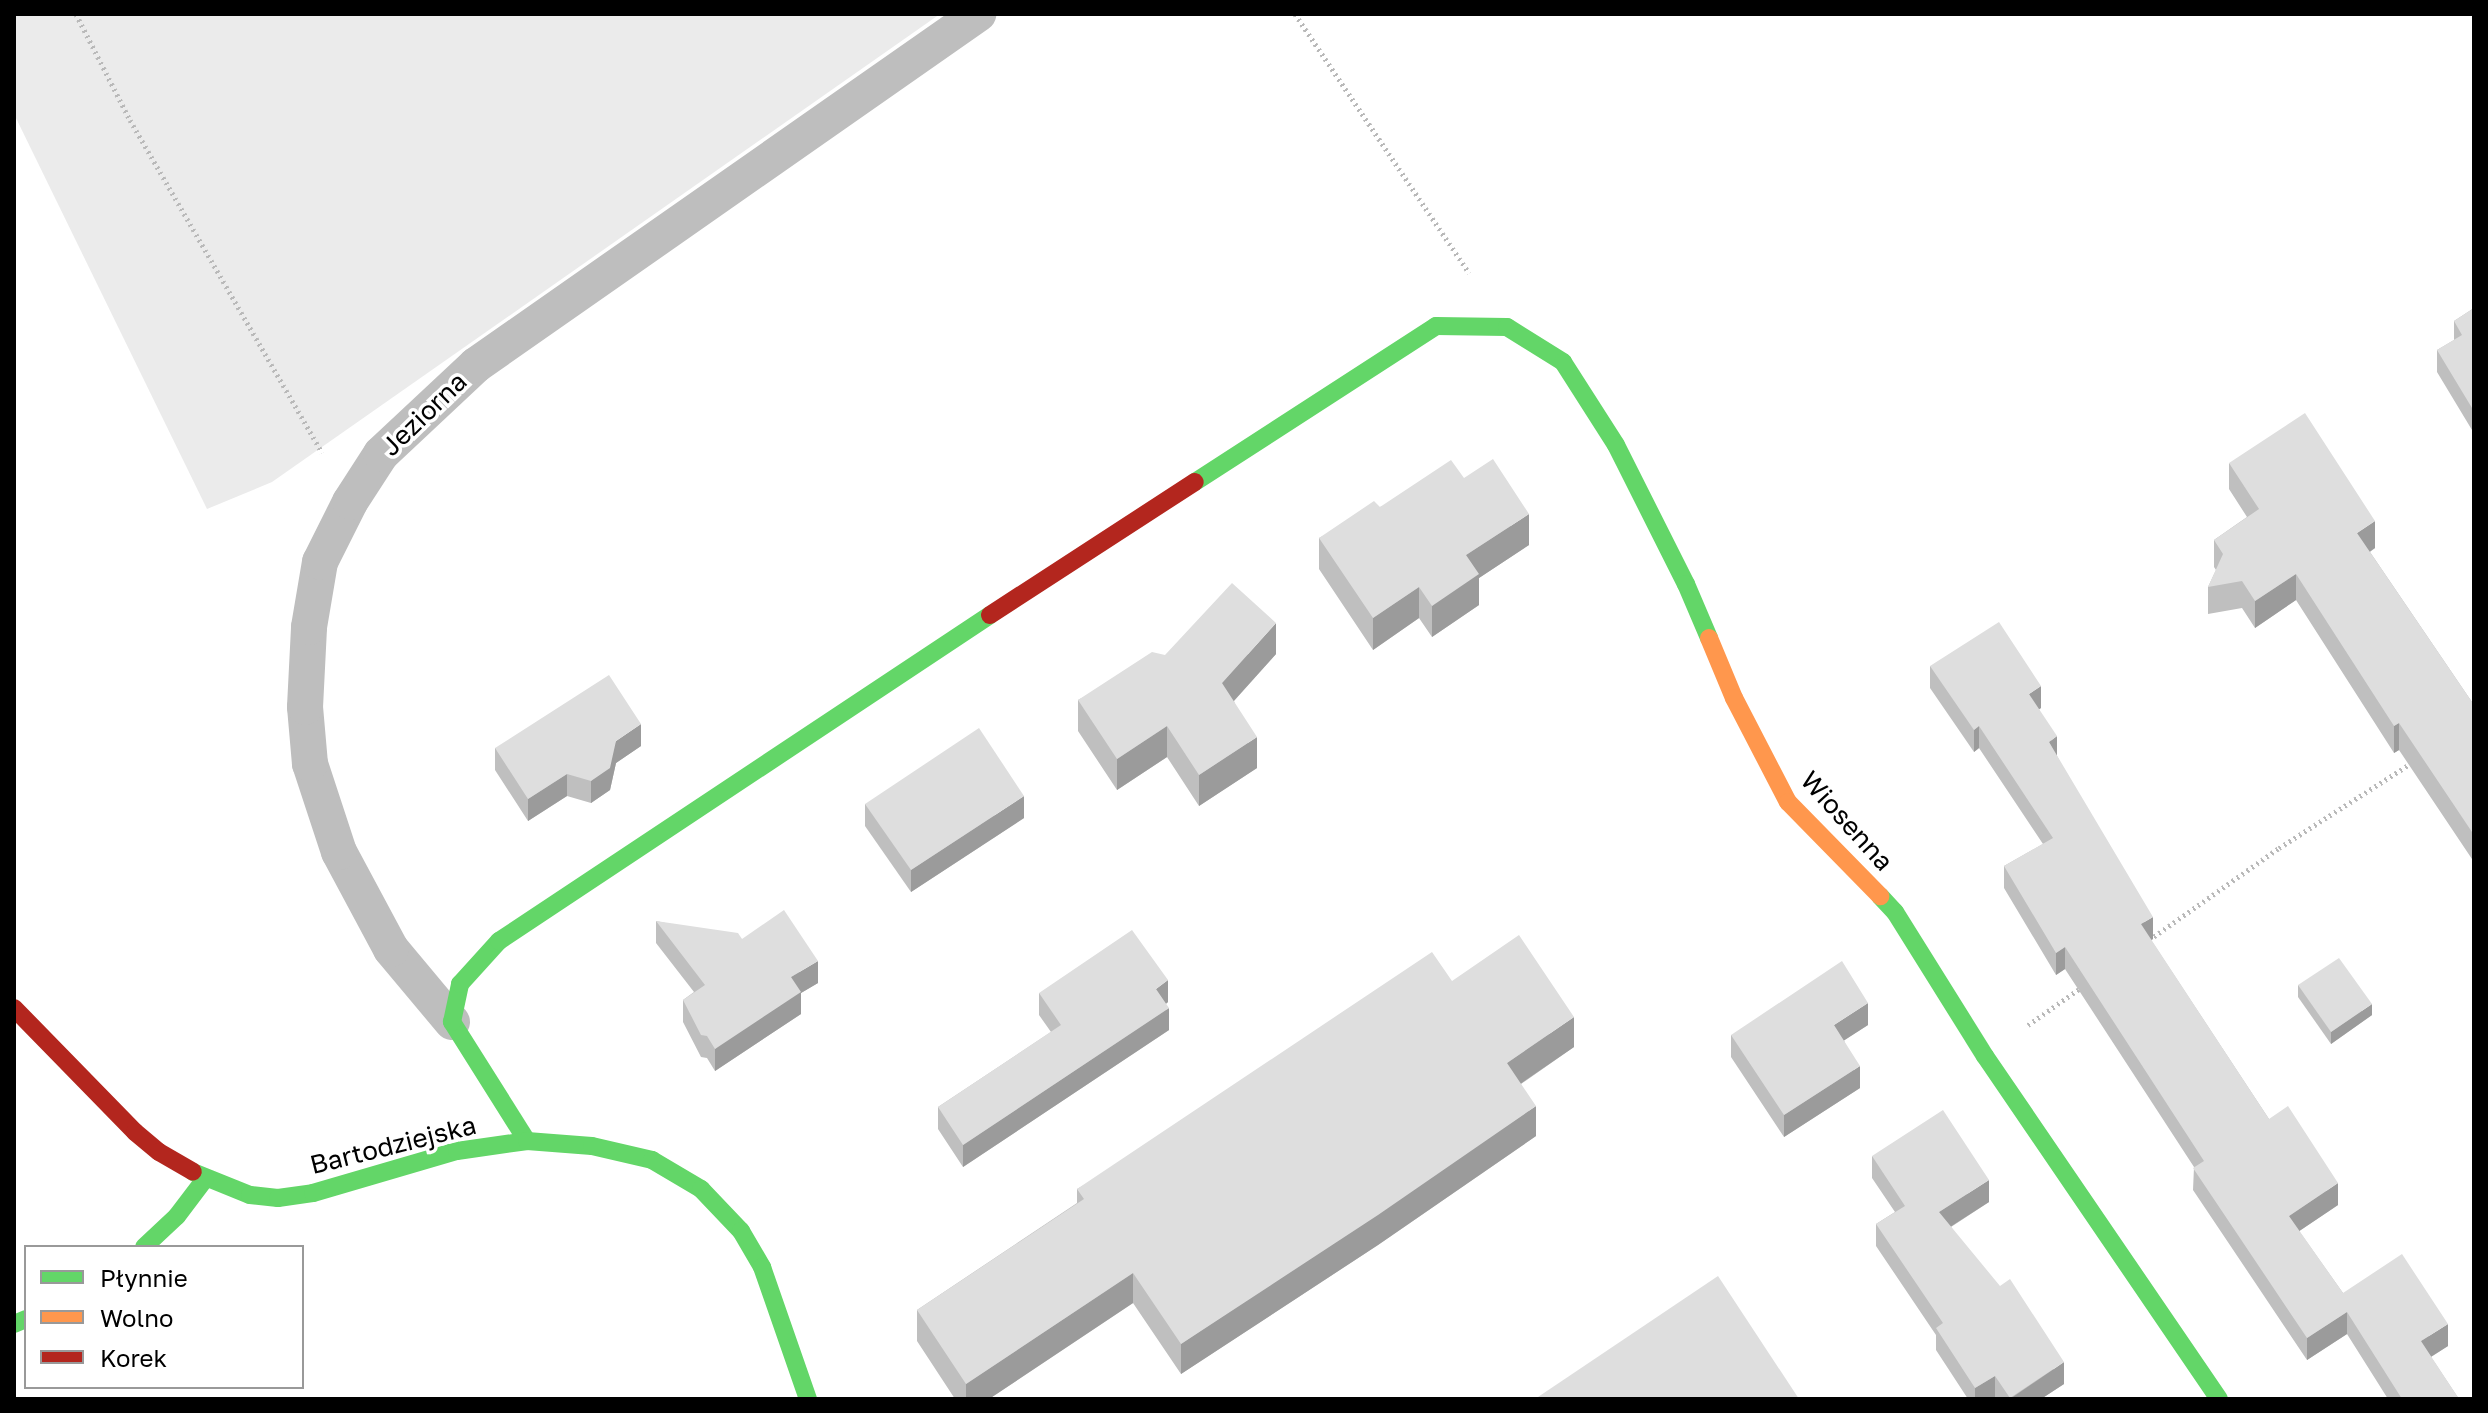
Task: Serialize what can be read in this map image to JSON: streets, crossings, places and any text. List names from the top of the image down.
{
  "streets": {
    "street": ["Wiosenna", "Bartodziejska"],
    "lane": ["Jeziorna"]
  },
  "legend": ["Płynnie", "Wolno", "Korek"]
}
